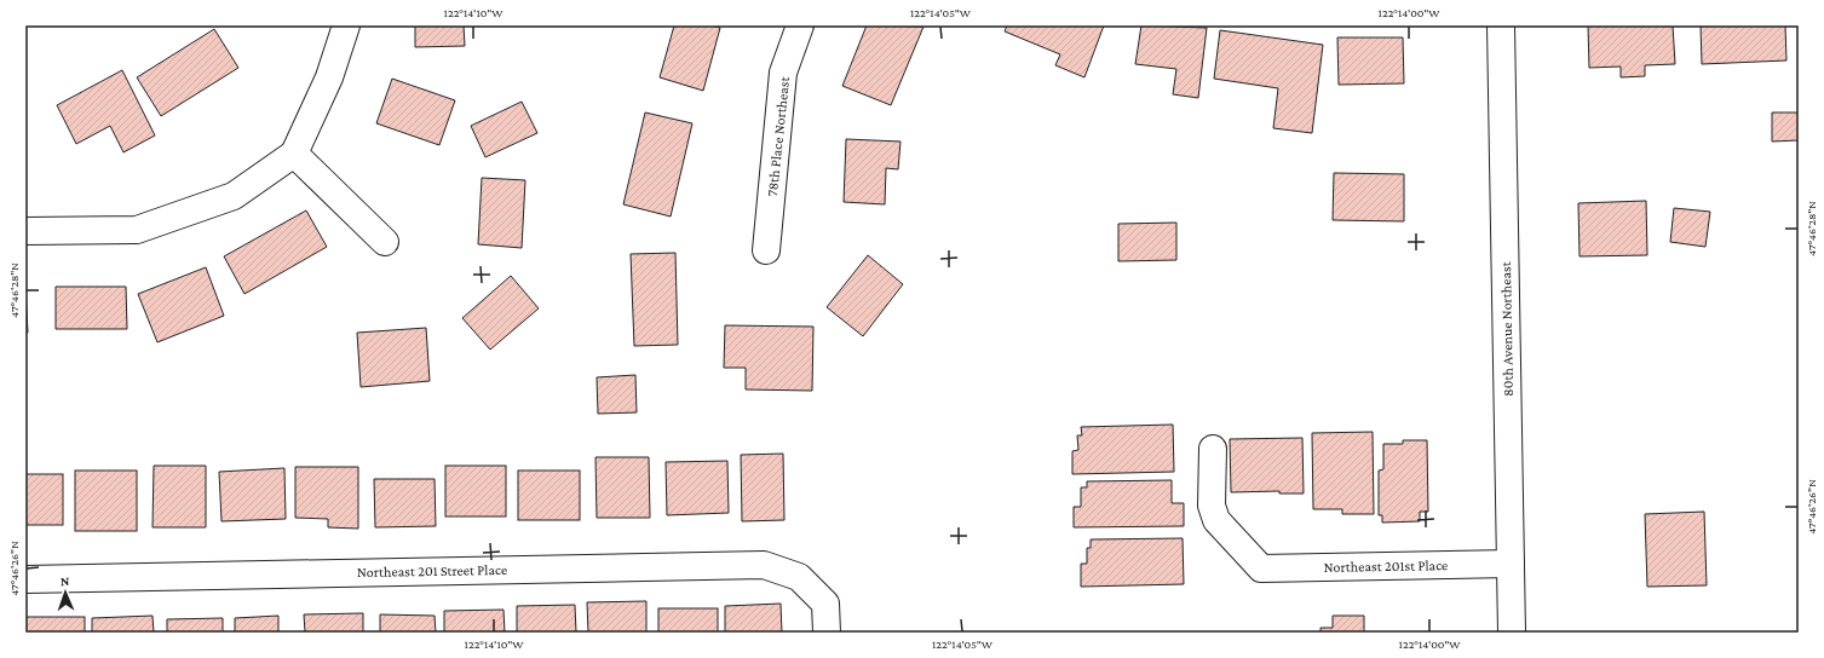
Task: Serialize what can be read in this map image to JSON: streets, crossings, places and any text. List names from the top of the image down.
{
  "streets": {
    "street": [
      "78th Place Northeast",
      "80th Avenue Northeast",
      "Northeast 201st Place",
      "Northeast 201 Street Place"
    ]
  },
  "crossings": [
    ["80th Avenue Northeast", "Northeast 201st Place"]
  ],
  "north": "top",
  "coordinates": [
    "122°14'10\"W",
    "122°14'05\"W",
    "122°14'00\"W",
    "47°46'28\"N",
    "47°46'26\"N"
  ]
}
